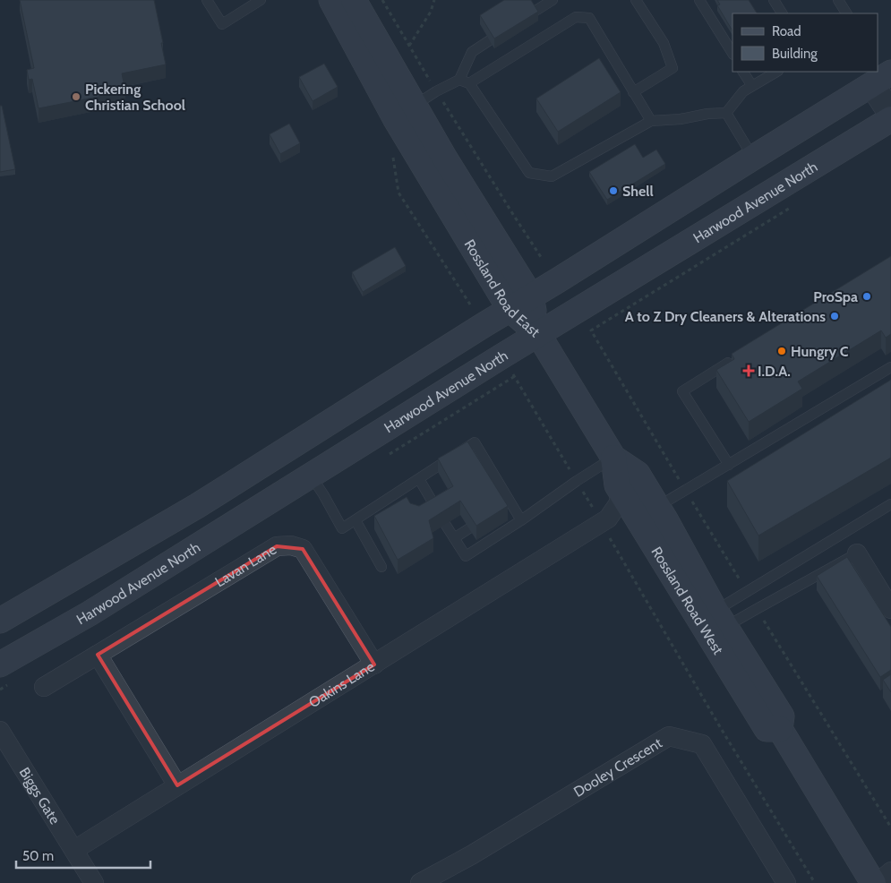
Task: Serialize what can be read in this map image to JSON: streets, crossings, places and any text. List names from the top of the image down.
{
  "streets": {
    "main road": ["Harwood Avenue North", "Rossland Road East", "Rossland Road West"],
    "street": [
      "Lavan Lane",
      "Oakins Lane",
      "Dooley Crescent",
      "Biggs Gate"
    ]
  },
  "crossings": [
    ["Harwood Avenue North", "Rossland Road East"],
    ["Harwood Avenue North", "Rossland Road West"],
    ["Rossland Road East", "Rossland Road West"],
    ["Lavan Lane", "Oakins Lane"],
    ["Rossland Road West", "Oakins Lane"],
    ["Oakins Lane", "Biggs Gate"]
  ],
  "places": {
    "other": [
      "Pickering Christian School",
      "Shell",
      "ProSpa",
      "A to Z Dry Cleaners & Alterations",
      "Hungry C"
    ],
    "health": ["I.D.A."]
  },
  "legend": ["Road", "Building"],
  "scale_bar": "50 m"
}
